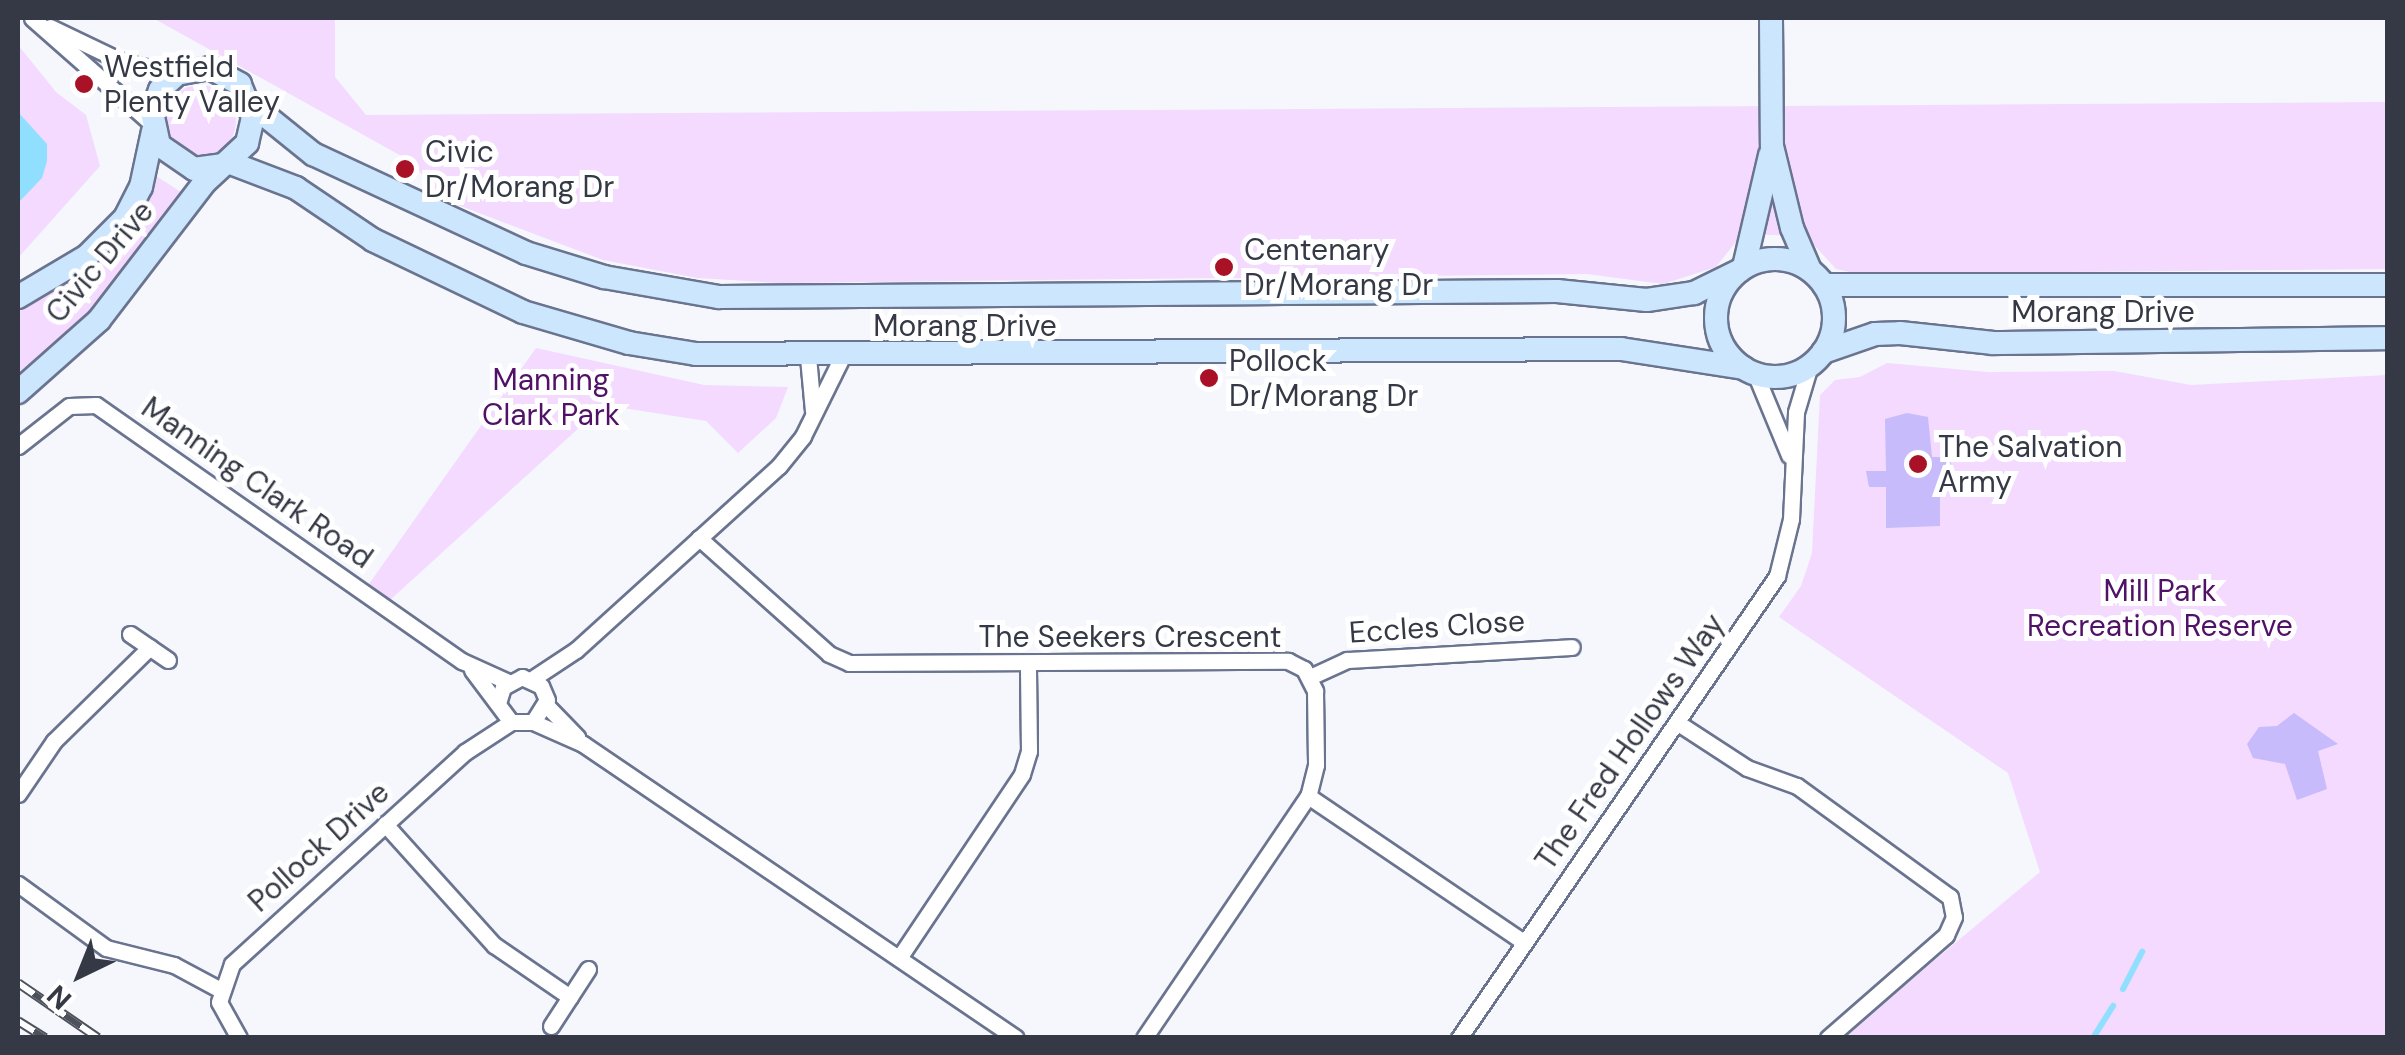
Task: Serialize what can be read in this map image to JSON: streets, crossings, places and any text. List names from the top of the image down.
{
  "streets": {
    "main road": ["Civic Drive", "Morang Drive"],
    "street": [
      "Manning Clark Road",
      "Eccles Close",
      "The Seekers Crescent",
      "The Fred Hollows Way",
      "Pollock Drive"
    ]
  },
  "crossings": [
    ["Civic Drive", "Morang Drive"],
    ["Morang Drive", "The Fred Hollows Way"],
    ["Manning Clark Road", "Pollock Drive"],
    ["Eccles Close", "The Seekers Crescent"]
  ],
  "parks": ["Manning Clark Park", "Mill Park Recreation Reserve"],
  "places": [
    "Westfield Plenty Valley",
    "Civic Dr/Morang Dr",
    "Centenary Dr/Morang Dr",
    "Pollock Dr/Morang Dr",
    "The Salvation Army"
  ],
  "north": "bottom left"
}
